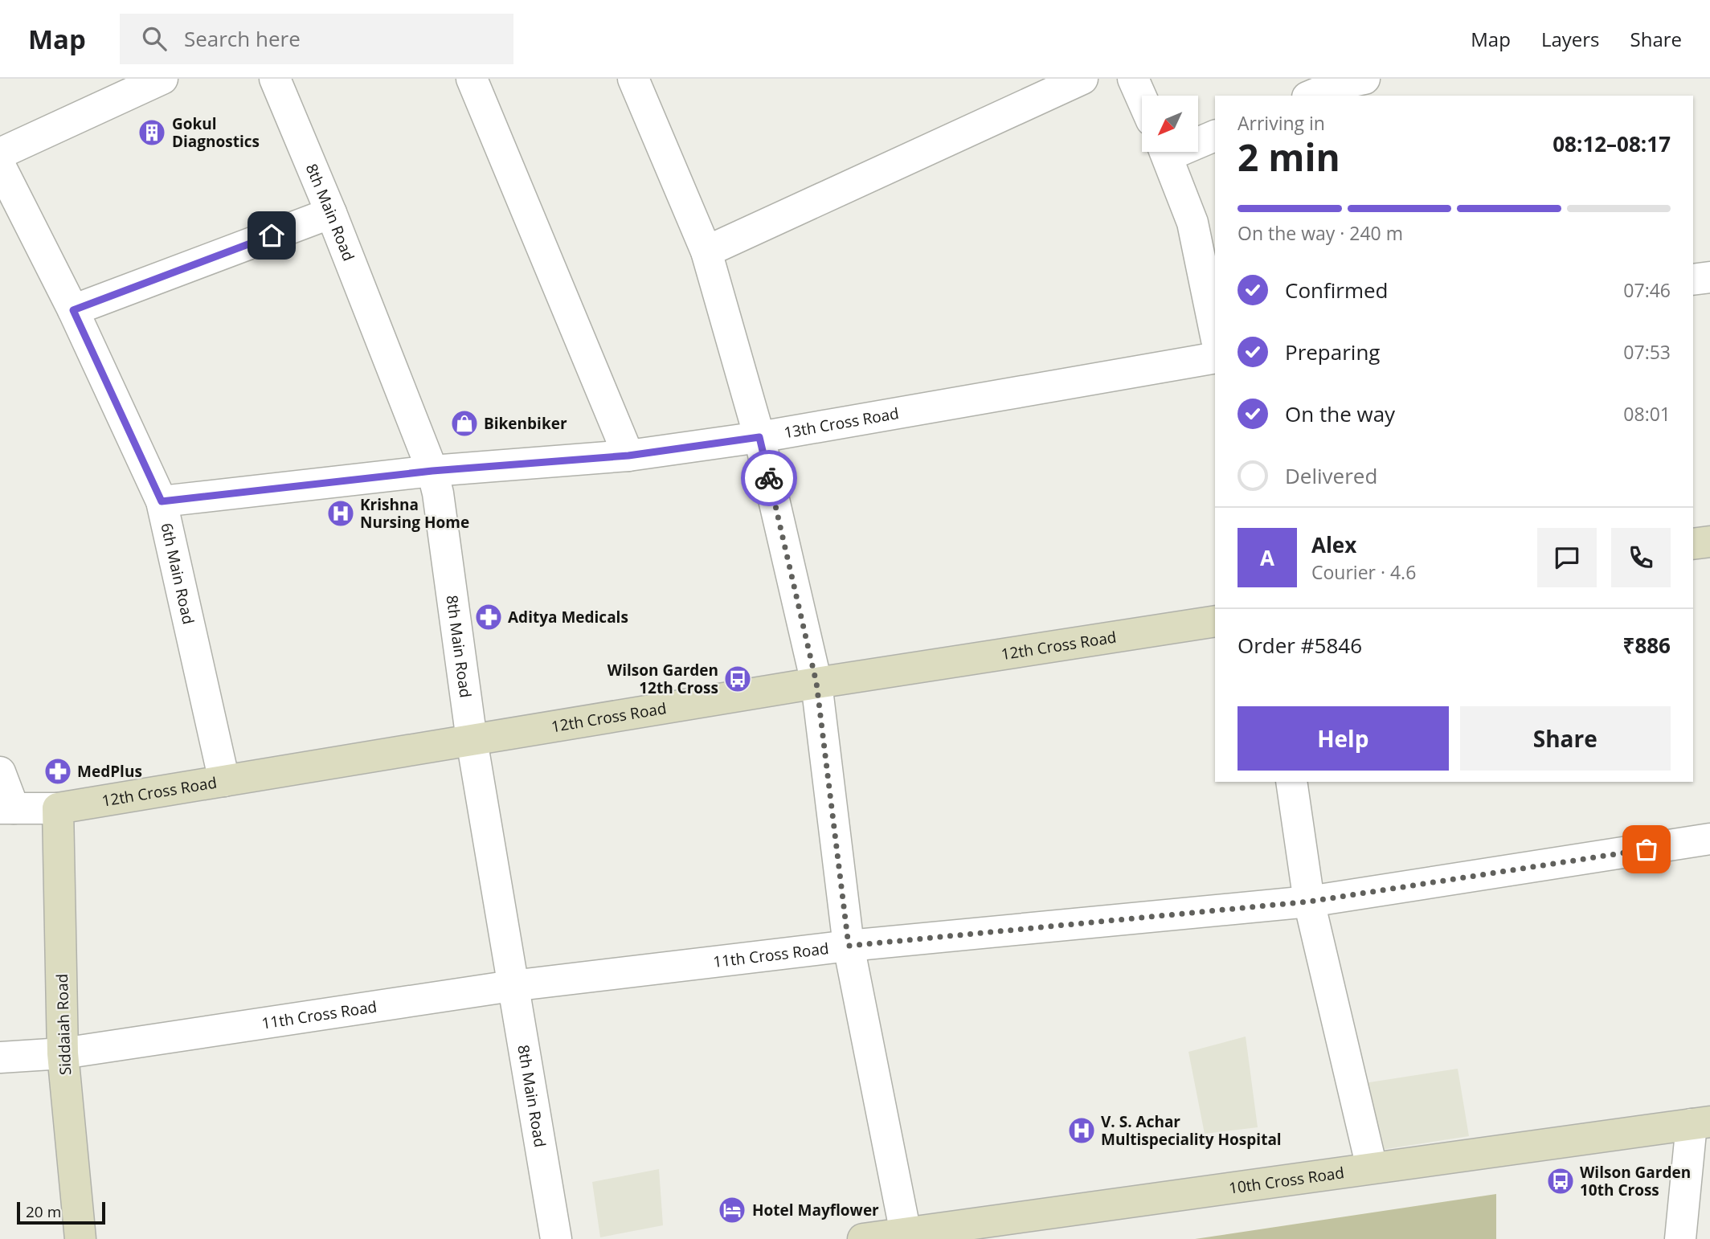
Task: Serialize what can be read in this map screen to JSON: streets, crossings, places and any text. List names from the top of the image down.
{
  "streets": {
    "main road": ["12th Cross Road", "Siddaiah Road", "10th Cross Road"],
    "street": [
      "8th Main Road",
      "13th Cross Road",
      "6th Main Road",
      "11th Cross Road"
    ]
  },
  "crossings": [
    ["8th Main Road", "13th Cross Road"],
    ["8th Main Road", "12th Cross Road"],
    ["8th Main Road", "11th Cross Road"],
    ["13th Cross Road", "6th Main Road"],
    ["6th Main Road", "12th Cross Road"],
    ["12th Cross Road", "Siddaiah Road"],
    ["11th Cross Road", "Siddaiah Road"]
  ],
  "places": {
    "building": ["Gokul Diagnostics"],
    "shop": ["Bikenbiker"],
    "hospital": ["Krishna Nursing Home", "V. S. Achar Multispeciality Hospital"],
    "pharmacy": ["Aditya Medicals", "MedPlus"],
    "bus stop": ["Wilson Garden 12th Cross", "Wilson Garden 10th Cross"],
    "hotel": ["Hotel Mayflower"]
  },
  "scale_bar": "20 m",
  "north": "bottom left",
  "page": {
    "header": "Map",
    "search": "Search here",
    "nav": ["Map", "Layers", "Share"],
    "heading": ["2 min", "Arriving in", "08:12–08:17"],
    "panel": [
      "Alex",
      "Courier · 4.6",
      "Order #5846",
      "₹886"
    ],
    "bar": "On the way · 240 m",
    "list": [
      ["Confirmed", "07:46"],
      ["Preparing", "07:53"],
      ["On the way", "08:01"],
      "Delivered"
    ],
    "round": "A",
    "buttons": ["Help", "Share"],
    "scale": "20 m"
  }
}
